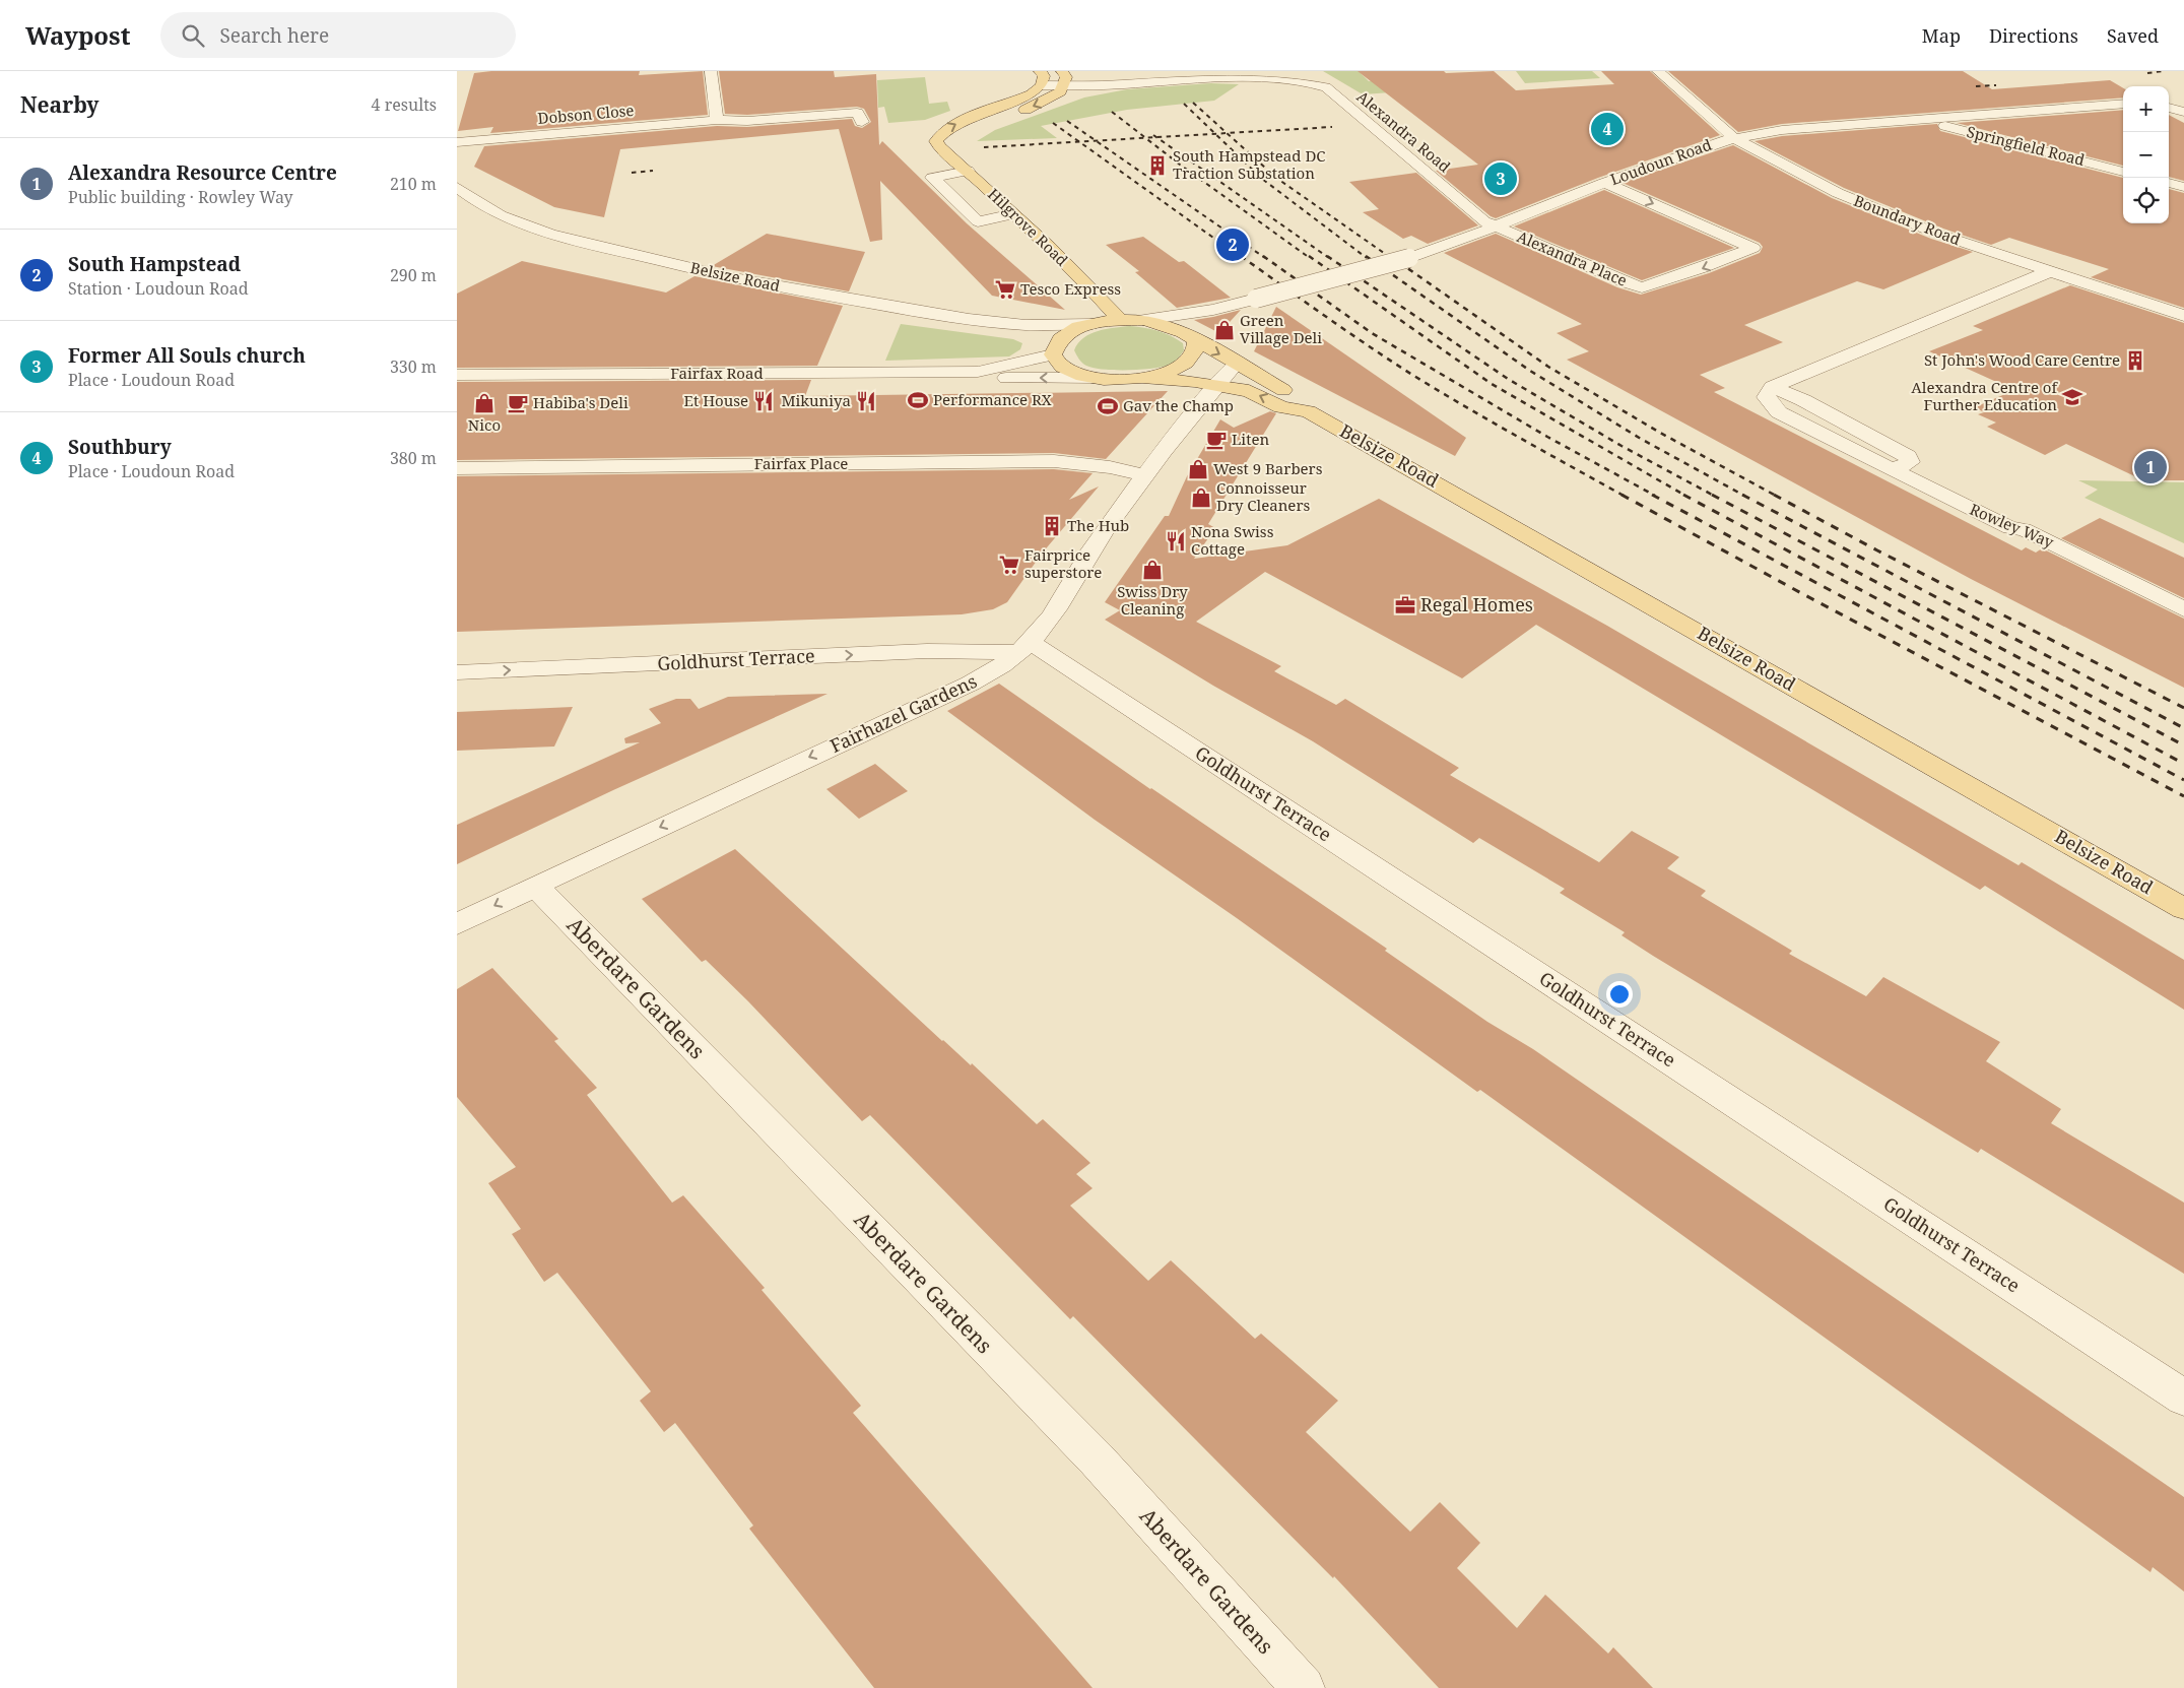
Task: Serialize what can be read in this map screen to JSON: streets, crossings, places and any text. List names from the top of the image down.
{
  "streets": {
    "main road": ["Hilgrove Road", "Belsize Road"],
    "street": [
      "Dobson Close",
      "Alexandra Road",
      "Springfield Road",
      "Loudoun Road",
      "Boundary Road",
      "Alexandra Place",
      "Fairfax Road",
      "Fairfax Place",
      "Rowley Way",
      "Goldhurst Terrace",
      "Fairhazel Gardens",
      "Aberdare Gardens"
    ]
  },
  "crossings": [
    ["Alexandra Road", "Loudoun Road"],
    ["Alexandra Road", "Hilgrove Road"],
    ["Alexandra Road", "Alexandra Place"],
    ["Springfield Road", "Loudoun Road"],
    ["Loudoun Road", "Boundary Road"],
    ["Loudoun Road", "Alexandra Place"],
    ["Loudoun Road", "Belsize Road"],
    ["Boundary Road", "Rowley Way"],
    ["Hilgrove Road", "Belsize Road"],
    ["Belsize Road", "Fairfax Road"],
    ["Belsize Road", "Fairhazel Gardens"],
    ["Fairfax Place", "Fairhazel Gardens"],
    ["Goldhurst Terrace", "Fairhazel Gardens"],
    ["Fairhazel Gardens", "Aberdare Gardens"]
  ],
  "one_way": ["Fairhazel Gardens"],
  "places": {
    "building": ["South Hampstead DC Traction Substation", "St John's Wood Care Centre", "The Hub"],
    "supermarket": ["Tesco Express", "Fairprice superstore"],
    "shop": [
      "Green Village Deli",
      "Nico",
      "West 9 Barbers",
      "Connoisseur Dry Cleaners",
      "Swiss Dry Cleaning"
    ],
    "school or university": ["Alexandra Centre of Further Education"],
    "sports": ["Performance RX", "Gav the Champ"],
    "restaurant": ["Et House", "Mikuniya", "Nona Swiss Cottage"],
    "cafe": ["Habiba's Deli", "Liten"],
    "office": ["Regal Homes"]
  },
  "page": {
    "header": "Waypost",
    "search": "Search here",
    "nav": ["Map", "Directions", "Saved"],
    "heading": ["Nearby", "4 results"],
    "map_buttons": ["+", "−"],
    "pins": [
      "4",
      "3",
      "2",
      "1"
    ],
    "list": [
      {
        "mark": "1",
        "name": "Alexandra Resource Centre",
        "note": "Public building · Rowley Way",
        "value": "210 m"
      },
      {
        "mark": "2",
        "name": "South Hampstead",
        "note": "Station · Loudoun Road",
        "value": "290 m"
      },
      {
        "mark": "3",
        "name": "Former All Souls church",
        "note": "Place · Loudoun Road",
        "value": "330 m"
      },
      {
        "mark": "4",
        "name": "Southbury",
        "note": "Place · Loudoun Road",
        "value": "380 m"
      }
    ]
  }
}
